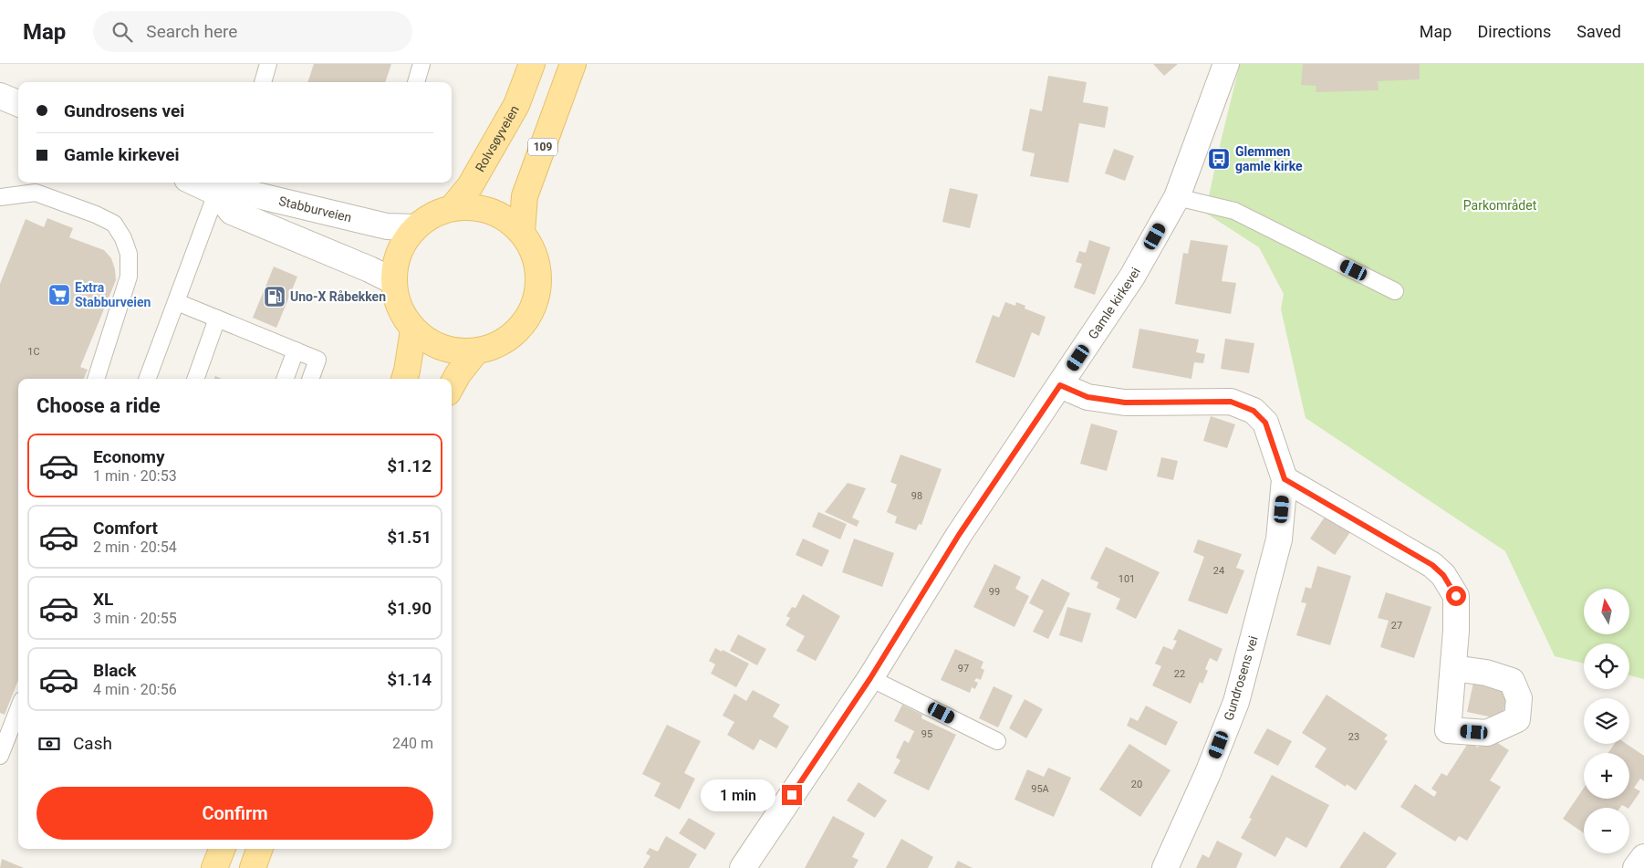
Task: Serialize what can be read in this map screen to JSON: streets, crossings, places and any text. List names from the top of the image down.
{
  "streets": {
    "main road": ["Rolvsøyveien", "109"],
    "street": ["Stabburveien", "Gamle kirkevei", "Gundrosens vei"]
  },
  "crossings": [
    ["Rolvsøyveien", "109"],
    ["Rolvsøyveien", "Stabburveien"],
    ["109", "Stabburveien"],
    ["Gamle kirkevei", "Gundrosens vei"]
  ],
  "parks": ["Parkområdet"],
  "places": {
    "bus stop": ["Glemmen gamle kirke"],
    "supermarket": ["Extra Stabburveien"],
    "fuel station": ["Uno-X Råbekken"]
  },
  "house_numbers": [
    "1C",
    "98",
    "24",
    "101",
    "99",
    "27",
    "97",
    "22",
    "95",
    "23",
    "20",
    "95A"
  ],
  "north": "top",
  "page": {
    "header": "Map",
    "search": "Search here",
    "nav": ["Map", "Directions", "Saved"],
    "banner": ["Gundrosens vei", "Gamle kirkevei"],
    "heading": "Choose a ride",
    "list": [
      {
        "name": "Economy",
        "note": "1 min · 20:53",
        "value": "$1.12"
      },
      {
        "name": "Comfort",
        "note": "2 min · 20:54",
        "value": "$1.51"
      },
      {
        "name": "XL",
        "note": "3 min · 20:55",
        "value": "$1.90"
      },
      {
        "name": "Black",
        "note": "4 min · 20:56",
        "value": "$1.14"
      }
    ],
    "map_buttons": ["+", "−"],
    "pay": ["Cash", "240 m"],
    "buttons": "Confirm",
    "bubble": "1 min"
  }
}
